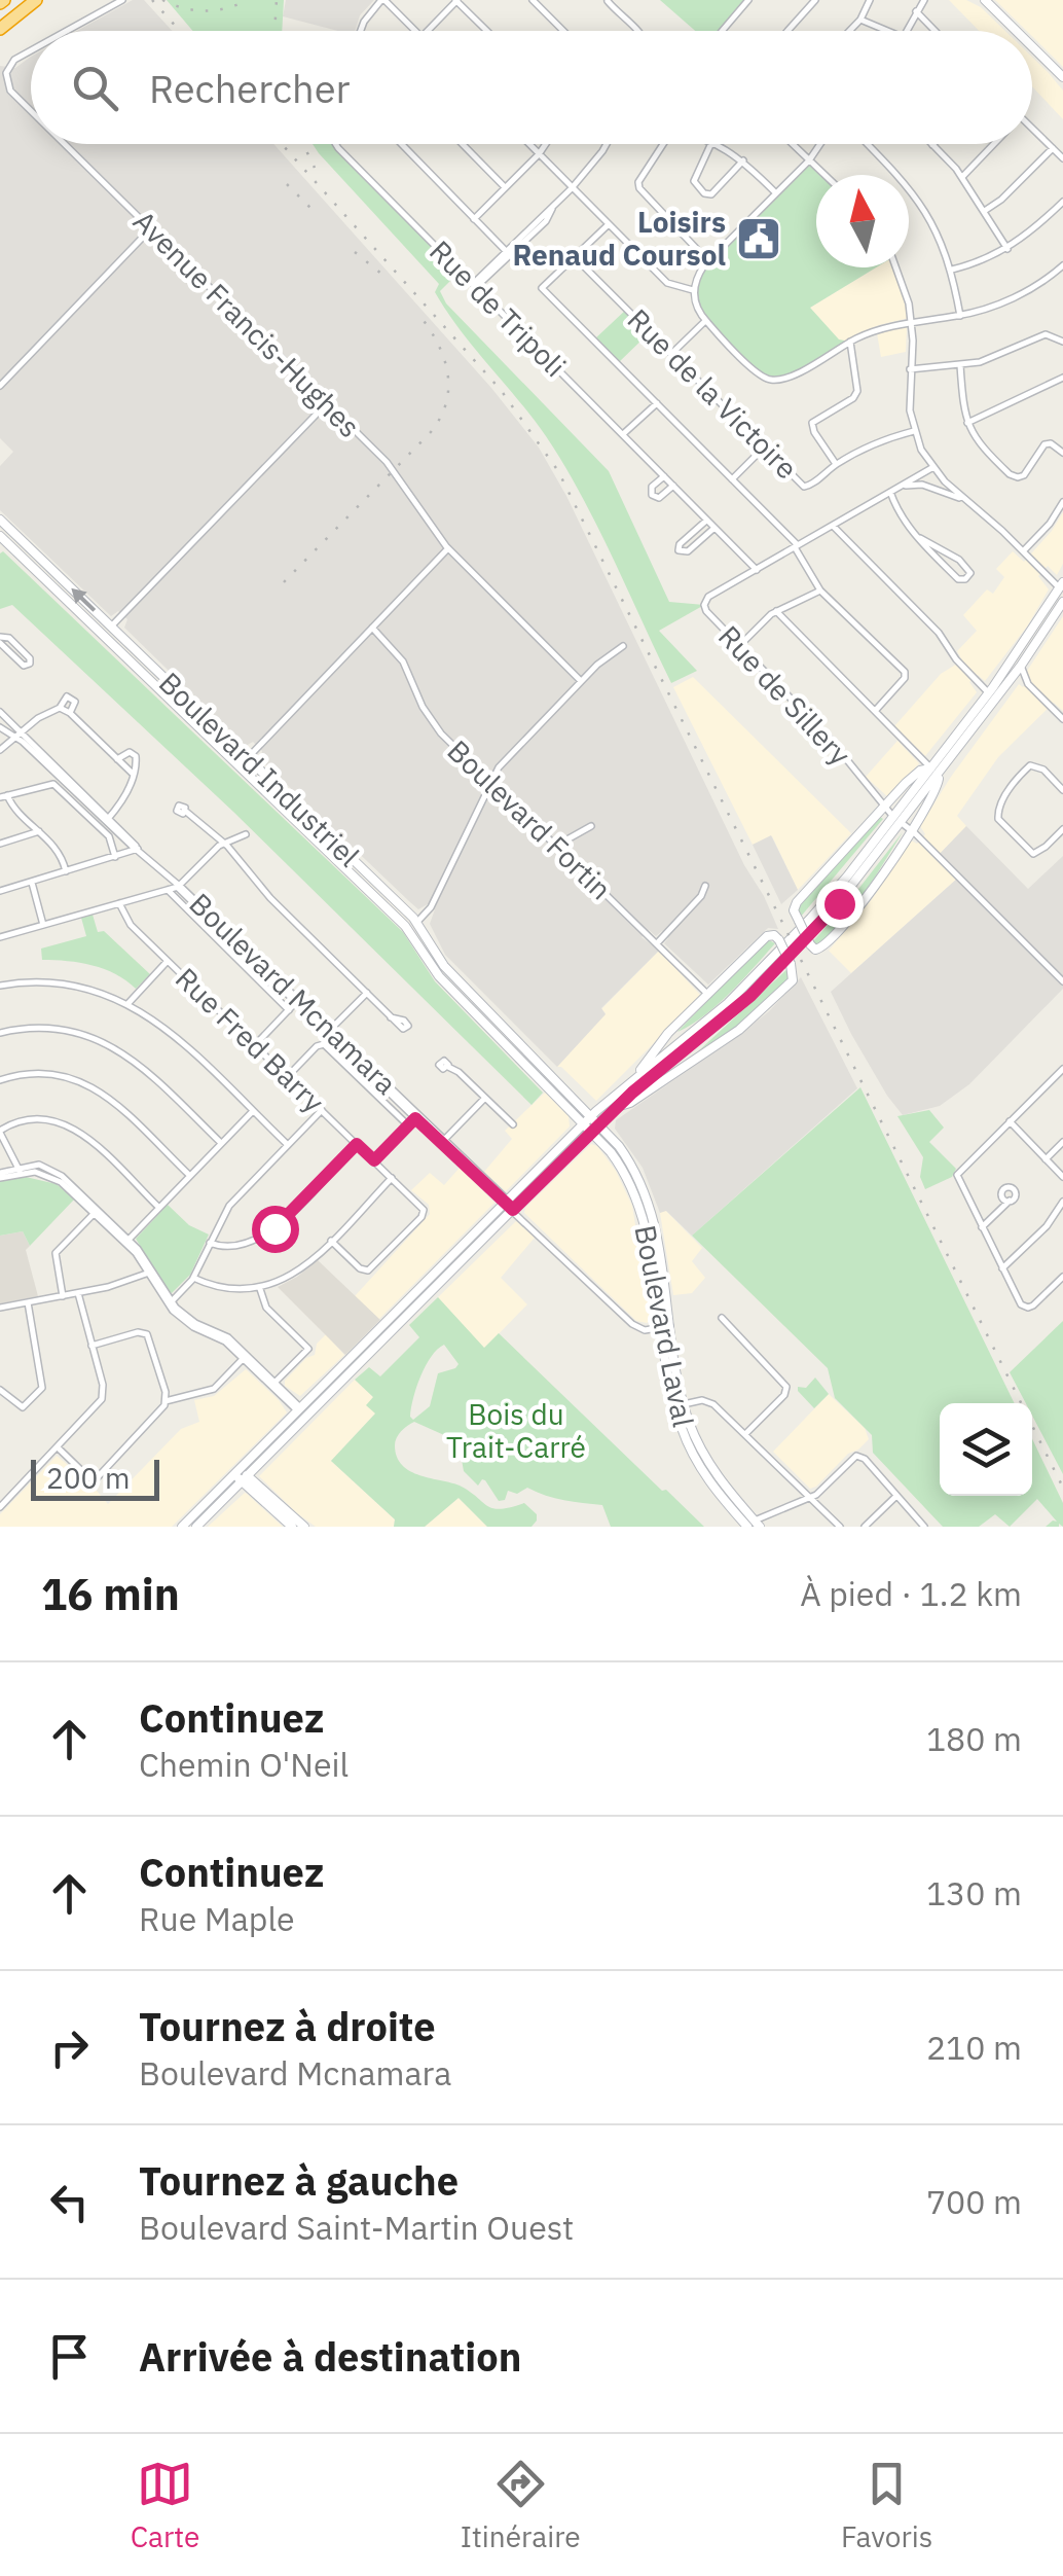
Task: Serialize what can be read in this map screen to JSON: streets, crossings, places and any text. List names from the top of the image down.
{
  "streets": {
    "main road": ["Boulevard Industriel", "Boulevard Laval"],
    "street": [
      "Rue de Tripoli",
      "Avenue Francis-Hughes",
      "Rue de la Victoire",
      "Rue de Sillery",
      "Boulevard Fortin",
      "Boulevard Mcnamara",
      "Rue Fred Barry"
    ]
  },
  "crossings": [
    ["Rue de Tripoli", "Rue de Sillery"],
    ["Boulevard Industriel", "Boulevard Laval"],
    ["Boulevard Mcnamara", "Boulevard Laval"]
  ],
  "parks": ["Bois du Trait-Carré"],
  "places": {
    "public building": ["Loisirs Renaud Coursol"]
  },
  "scale_bar": "200 m",
  "north": "top",
  "page": {
    "search": "Rechercher",
    "scale": "200 m",
    "heading": ["16 min", "À pied · 1.2 km"],
    "list": [
      ["Continuez", "Chemin O'Neil", "180 m"],
      ["Continuez", "Rue Maple", "130 m"],
      ["Tournez à droite", "Boulevard Mcnamara", "210 m"],
      ["Tournez à gauche", "Boulevard Saint-Martin Ouest", "700 m"],
      "Arrivée à destination"
    ],
    "nav": ["Carte", "Itinéraire", "Favoris"]
  }
}
